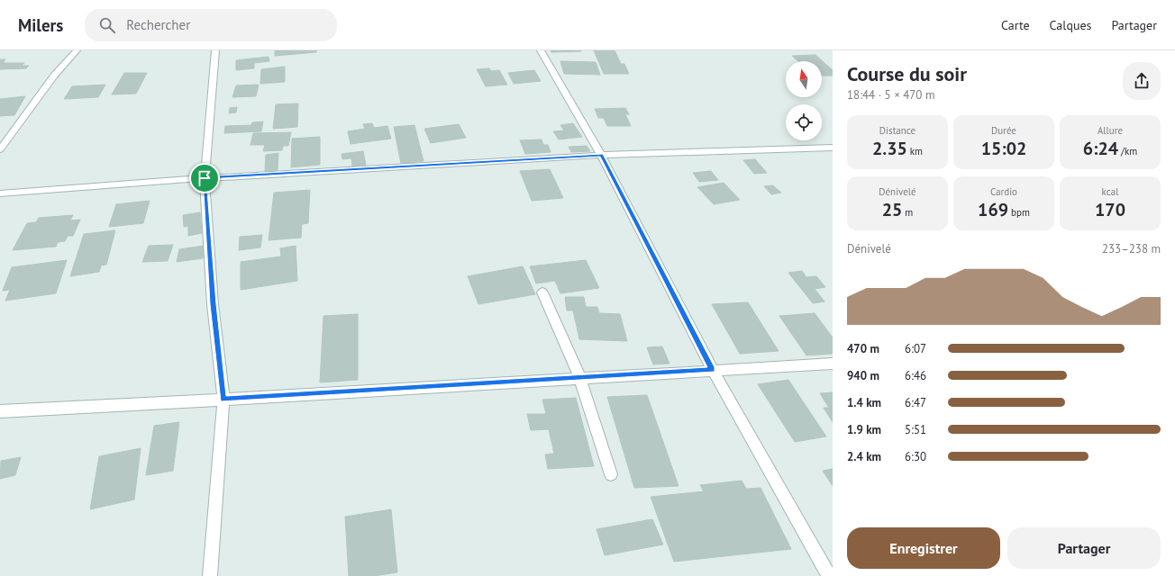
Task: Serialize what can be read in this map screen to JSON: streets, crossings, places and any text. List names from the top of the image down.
{
  "north": "top",
  "page": {
    "header": "Milers",
    "search": "Rechercher",
    "nav": ["Carte", "Calques", "Partager"],
    "heading": ["Course du soir", "18:44 · 5 × 470 m"],
    "stats": [
      ["Distance", "2.35 km"],
      ["Durée", "15:02"],
      ["Allure", "6:24 /km"],
      ["Dénivelé", "25 m"],
      ["Cardio", "169 bpm"],
      ["kcal", "170"]
    ],
    "chart": ["Dénivelé", "233–238 m"],
    "list": [
      {
        "name": "470 m",
        "note": "6:07"
      },
      {
        "name": "940 m",
        "note": "6:46"
      },
      {
        "name": "1.4 km",
        "note": "6:47"
      },
      {
        "name": "1.9 km",
        "note": "5:51"
      },
      {
        "name": "2.4 km",
        "note": "6:30"
      }
    ],
    "buttons": ["Enregistrer", "Partager"]
  }
}
